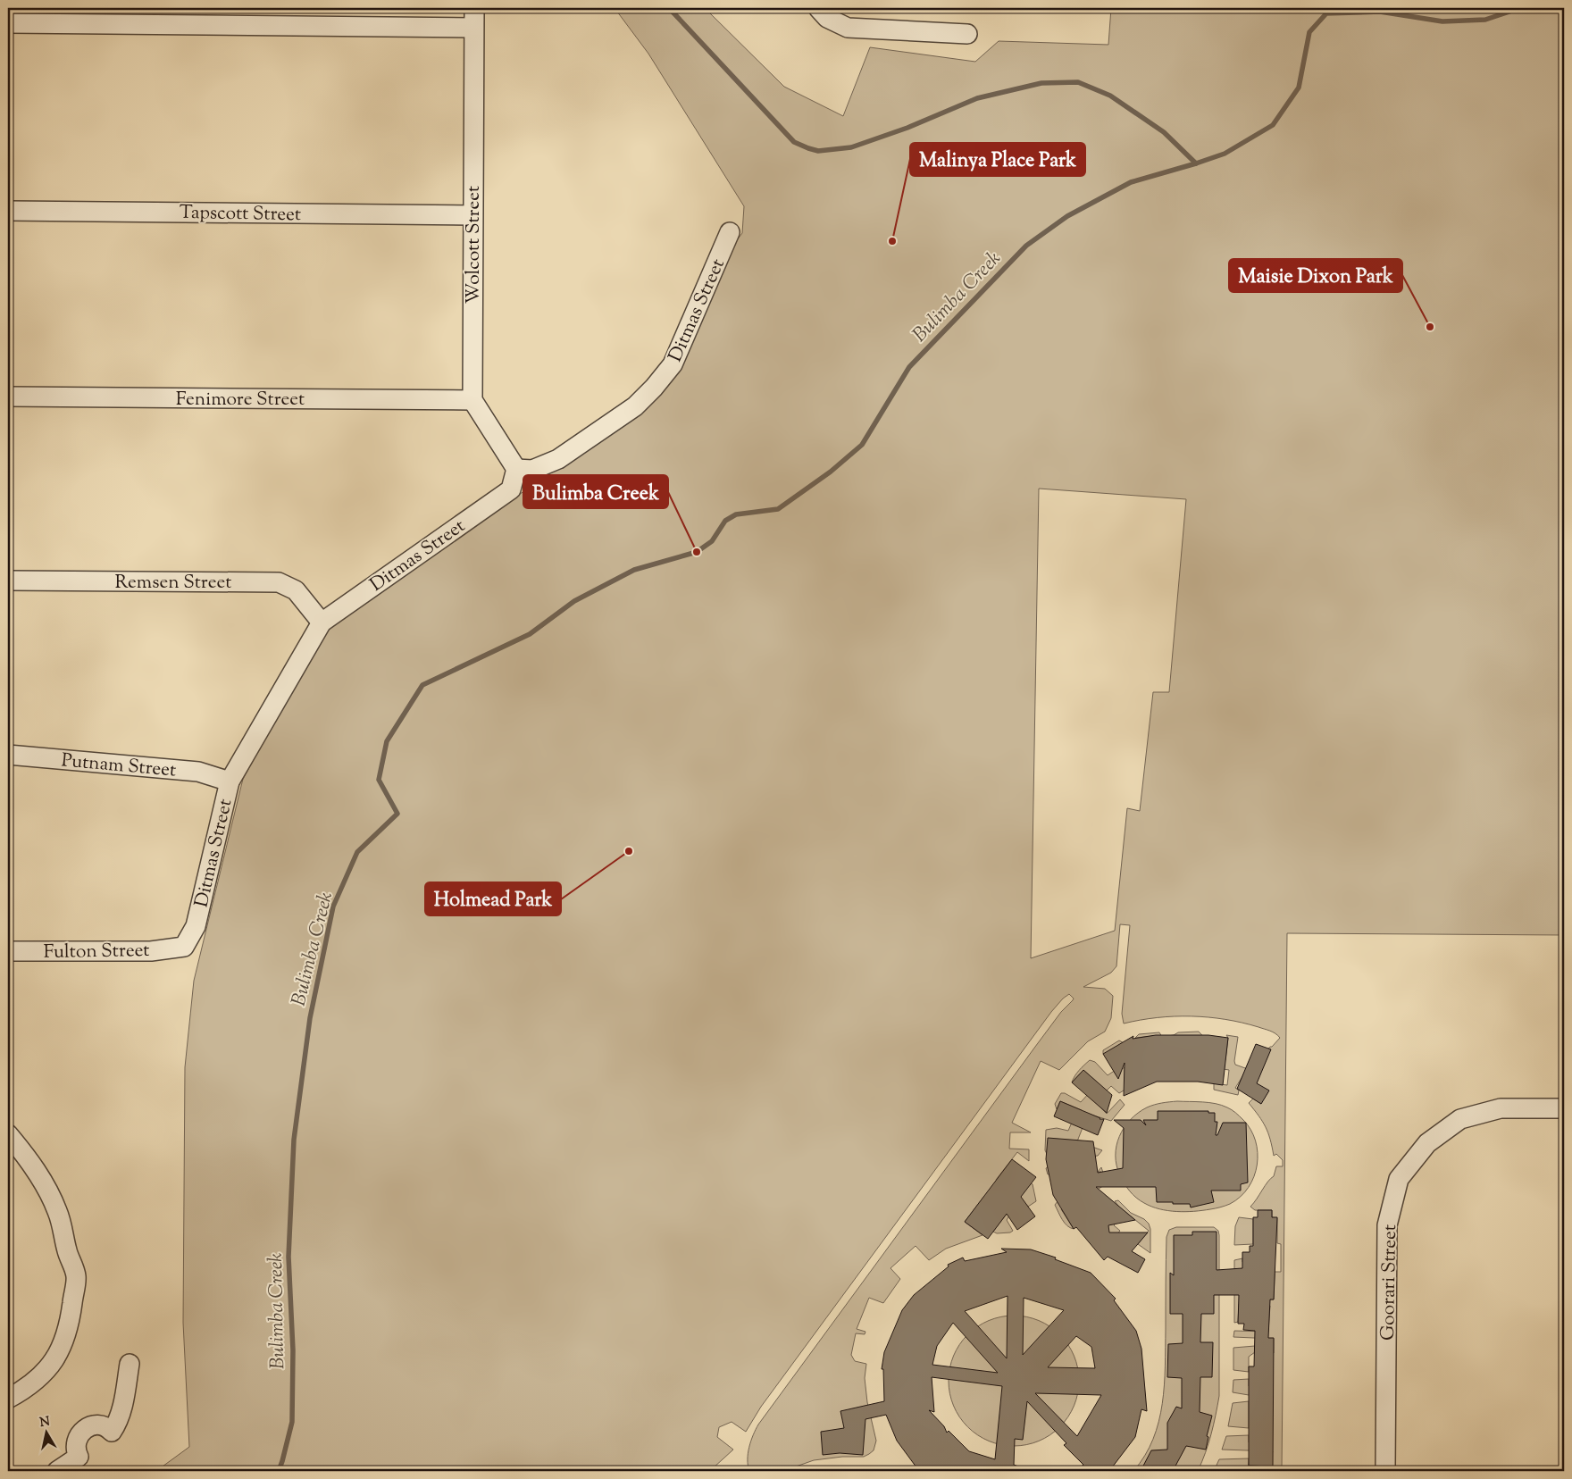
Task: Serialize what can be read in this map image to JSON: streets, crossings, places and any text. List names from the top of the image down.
{
  "streets": {
    "street": [
      "Tapscott Street",
      "Wolcott Street",
      "Ditmas Street",
      "Fenimore Street",
      "Remsen Street",
      "Putnam Street",
      "Fulton Street",
      "Goorari Street"
    ]
  },
  "crossings": [
    ["Tapscott Street", "Wolcott Street"],
    ["Wolcott Street", "Fenimore Street"],
    ["Ditmas Street", "Remsen Street"],
    ["Ditmas Street", "Putnam Street"],
    ["Ditmas Street", "Fulton Street"]
  ],
  "water": ["Bulimba Creek"],
  "places": [
    "Malinya Place Park",
    "Maisie Dixon Park",
    "Bulimba Creek",
    "Holmead Park"
  ],
  "north": "top"
}
